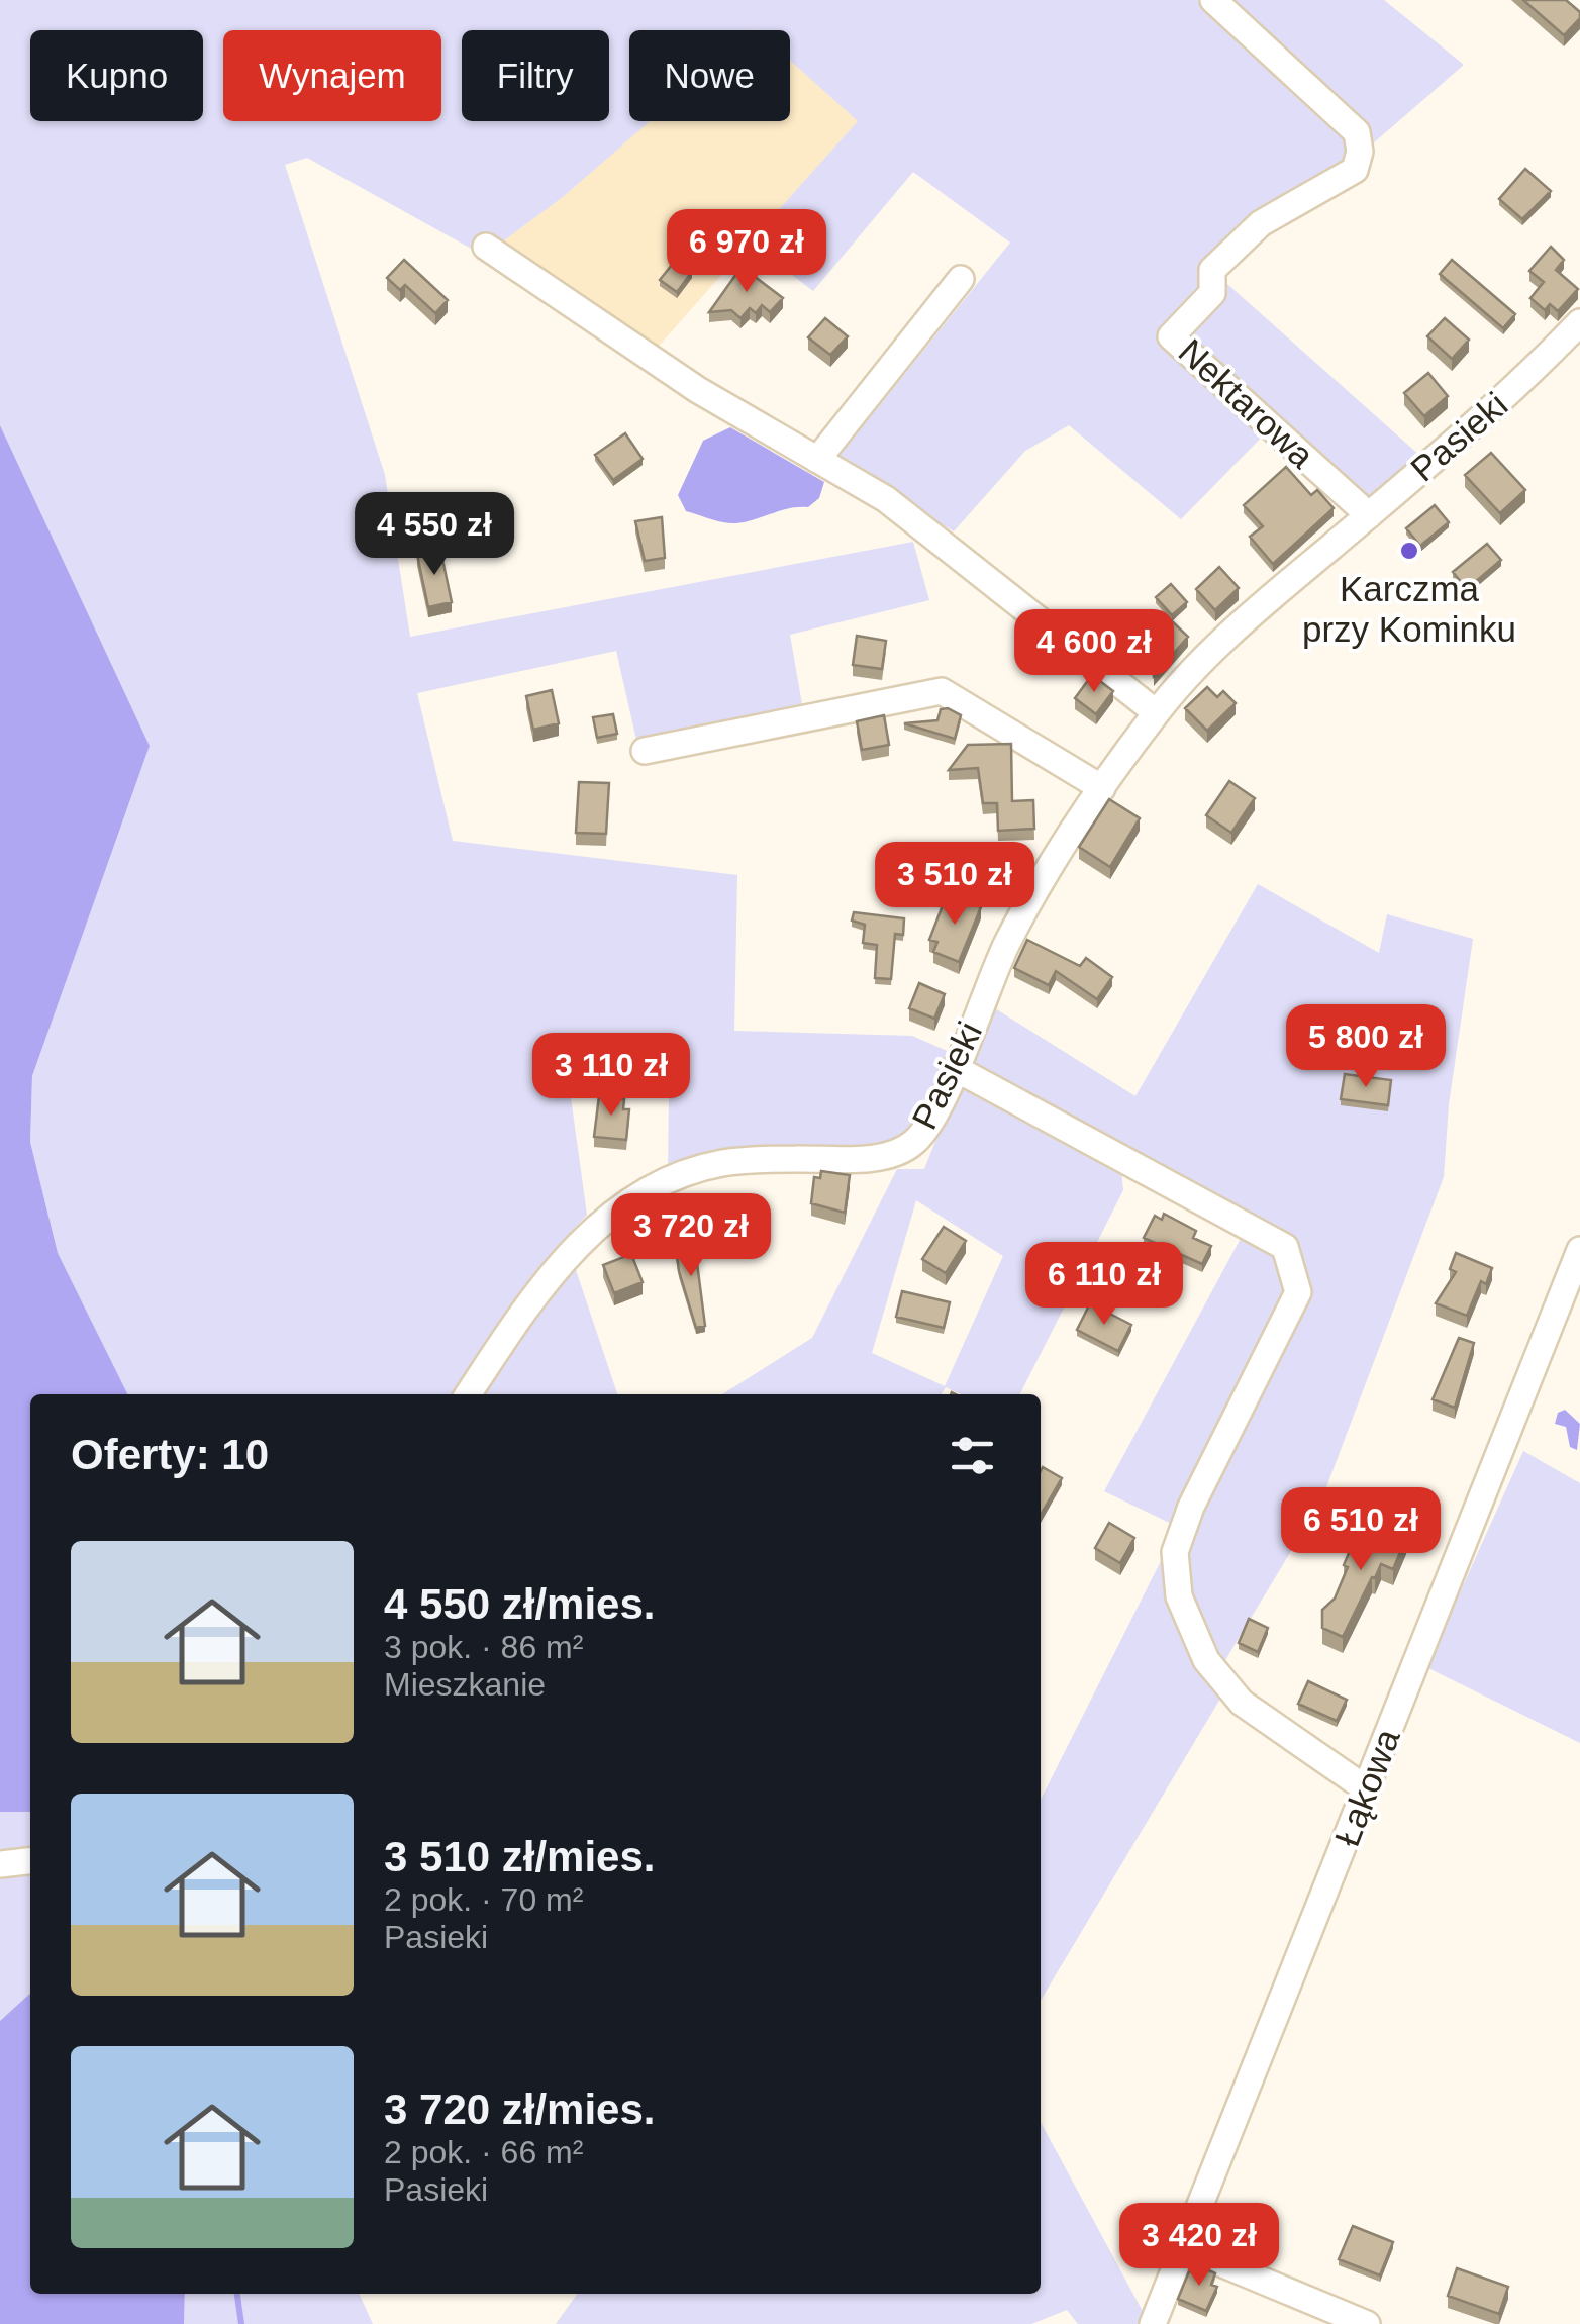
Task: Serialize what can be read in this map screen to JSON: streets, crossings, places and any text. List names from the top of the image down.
{
  "streets": {
    "street": ["Nektarowa", "Pasieki", "Łąkowa"]
  },
  "crossings": [
    ["Nektarowa", "Pasieki"]
  ],
  "places": ["Karczma przy Kominku"],
  "page": {
    "chip": [
      "Kupno",
      "Wynajem",
      "Filtry",
      "Nowe"
    ],
    "price": [
      "6 970 zł",
      "4 550 zł",
      "4 600 zł",
      "3 510 zł",
      "5 800 zł",
      "3 110 zł",
      "3 720 zł",
      "6 110 zł",
      "6 510 zł",
      "3 420 zł"
    ],
    "heading": "Oferty: 10",
    "list": [
      {
        "name": "4 550 zł/mies.",
        "note": "3 pok. · 86 m² · Mieszkanie"
      },
      {
        "name": "3 510 zł/mies.",
        "note": "2 pok. · 70 m² · Pasieki"
      },
      {
        "name": "3 720 zł/mies.",
        "note": "2 pok. · 66 m² · Pasieki"
      }
    ]
  }
}
